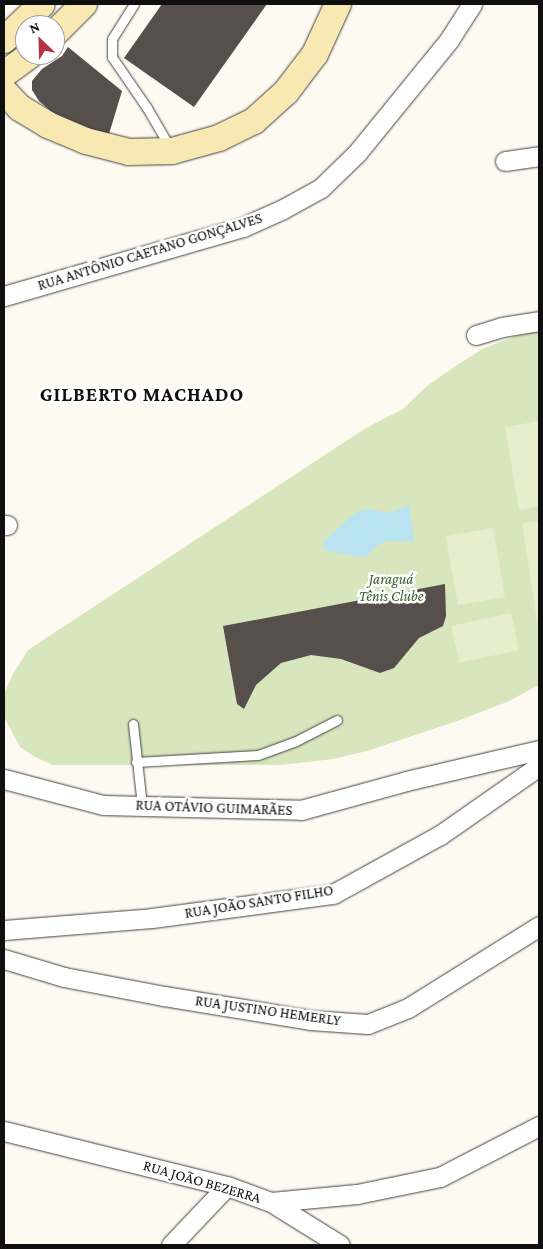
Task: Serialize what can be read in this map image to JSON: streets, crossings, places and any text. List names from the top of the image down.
{
  "streets": {
    "street": [
      "RUA ANTÔNIO CAETANO GONÇALVES",
      "RUA OTÁVIO GUIMARÃES",
      "RUA JOÃO SANTO FILHO",
      "RUA JUSTINO HEMERLY",
      "RUA JOÃO BEZERRA"
    ]
  },
  "districts": ["GILBERTO MACHADO"],
  "parks": ["Jaraguá Tênis Clube"],
  "north": "top left"
}
